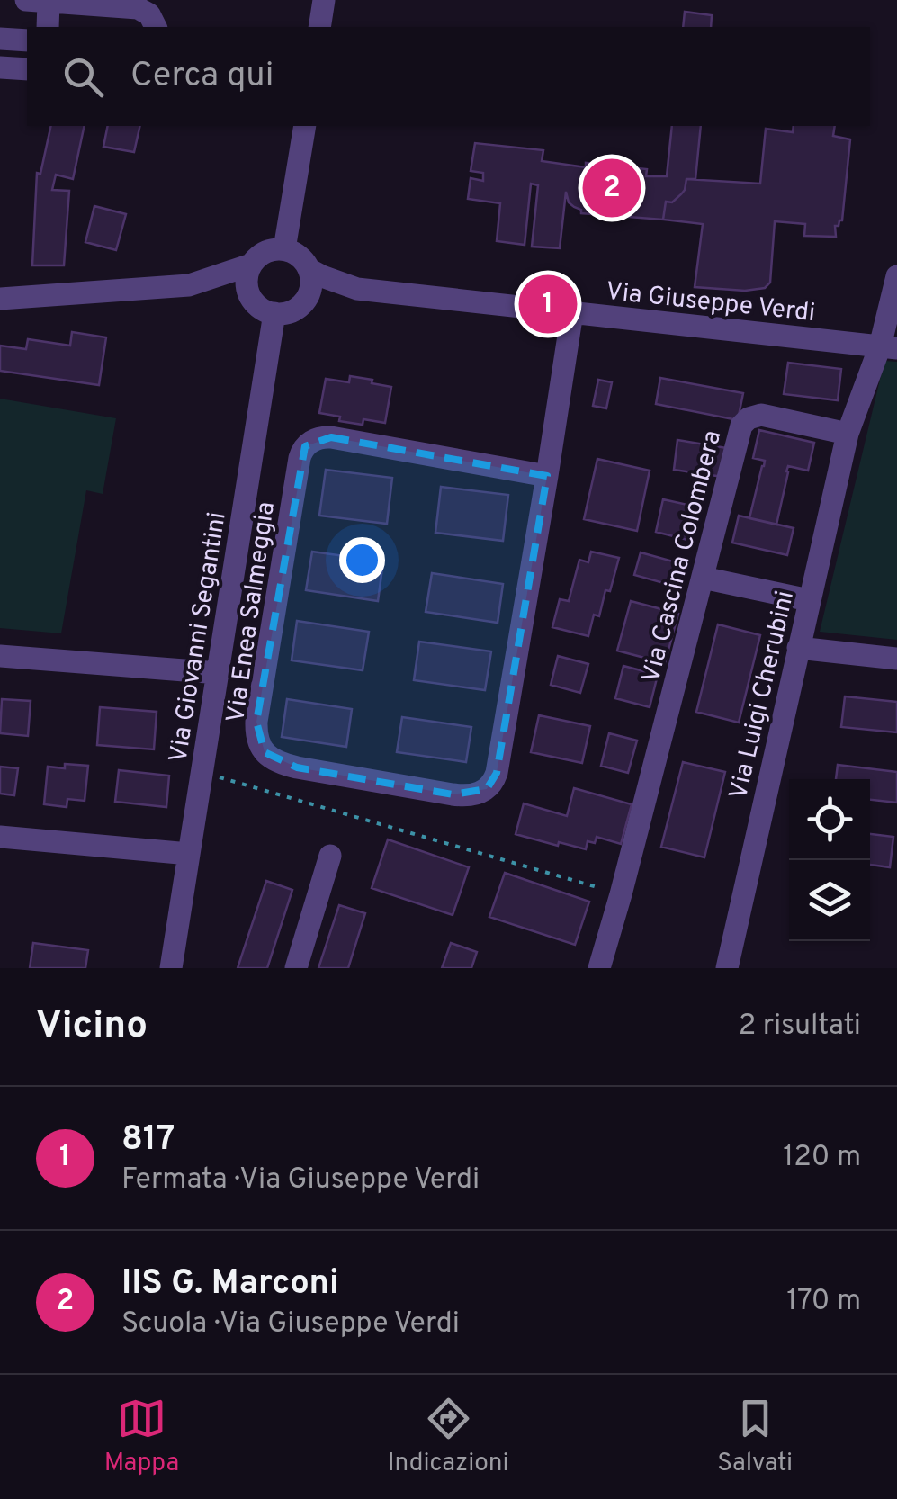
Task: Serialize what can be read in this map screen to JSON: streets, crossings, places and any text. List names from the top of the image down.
{
  "streets": {
    "street": [
      "Via Giuseppe Verdi",
      "Via Cascina Colombera",
      "Via Enea Salmeggia",
      "Via Giovanni Segantini",
      "Via Luigi Cherubini"
    ]
  },
  "crossings": [
    ["Via Giuseppe Verdi", "Via Enea Salmeggia"],
    ["Via Giuseppe Verdi", "Via Giovanni Segantini"],
    ["Via Cascina Colombera", "Via Luigi Cherubini"]
  ],
  "page": {
    "search": "Cerca qui",
    "pins": ["2", "1"],
    "heading": ["Vicino", "2 risultati"],
    "list": [
      {
        "mark": "1",
        "name": "817",
        "note": "Fermata · Via Giuseppe Verdi",
        "value": "120 m"
      },
      {
        "mark": "2",
        "name": "IIS G. Marconi",
        "note": "Scuola · Via Giuseppe Verdi",
        "value": "170 m"
      }
    ],
    "nav": ["Mappa", "Indicazioni", "Salvati"]
  }
}
